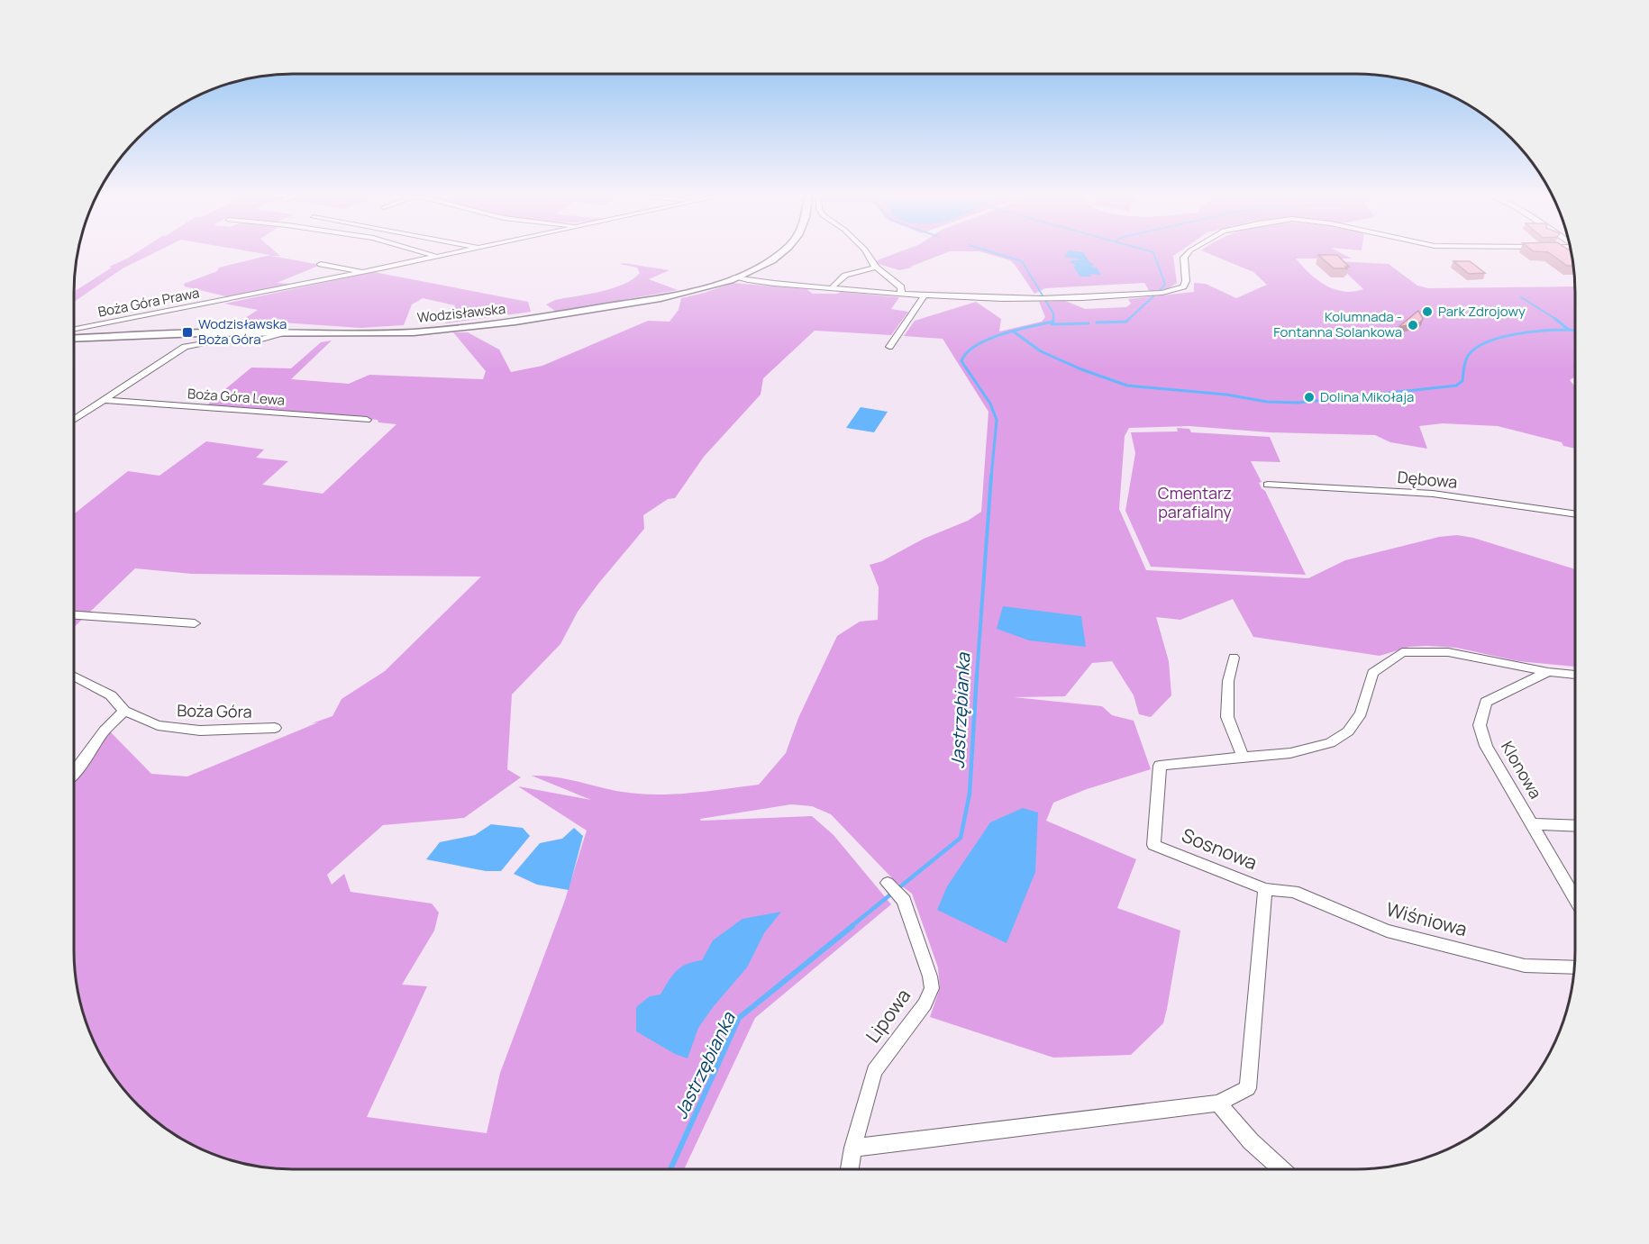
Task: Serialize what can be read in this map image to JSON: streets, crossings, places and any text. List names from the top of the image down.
{
  "streets": {
    "main road": ["Wodzisławska"],
    "street": [
      "Boża Góra Prawa",
      "Boża Góra Lewa",
      "Dębowa",
      "Boża Góra",
      "Klonowa",
      "Sosnowa",
      "Wiśniowa",
      "Lipowa"
    ]
  },
  "crossings": [
    ["Klonowa", "Sosnowa"],
    ["Sosnowa", "Wiśniowa"],
    ["Sosnowa", "Lipowa"]
  ],
  "water": ["Jastrzębianka"],
  "parks": ["Cmentarz parafialny"],
  "places": {
    "other": ["Park Zdrojowy", "Kolumnada - Fontanna Solankowa", "Dolina Mikołaja"],
    "transit": ["Wodzisławska Boża Góra"]
  }
}
